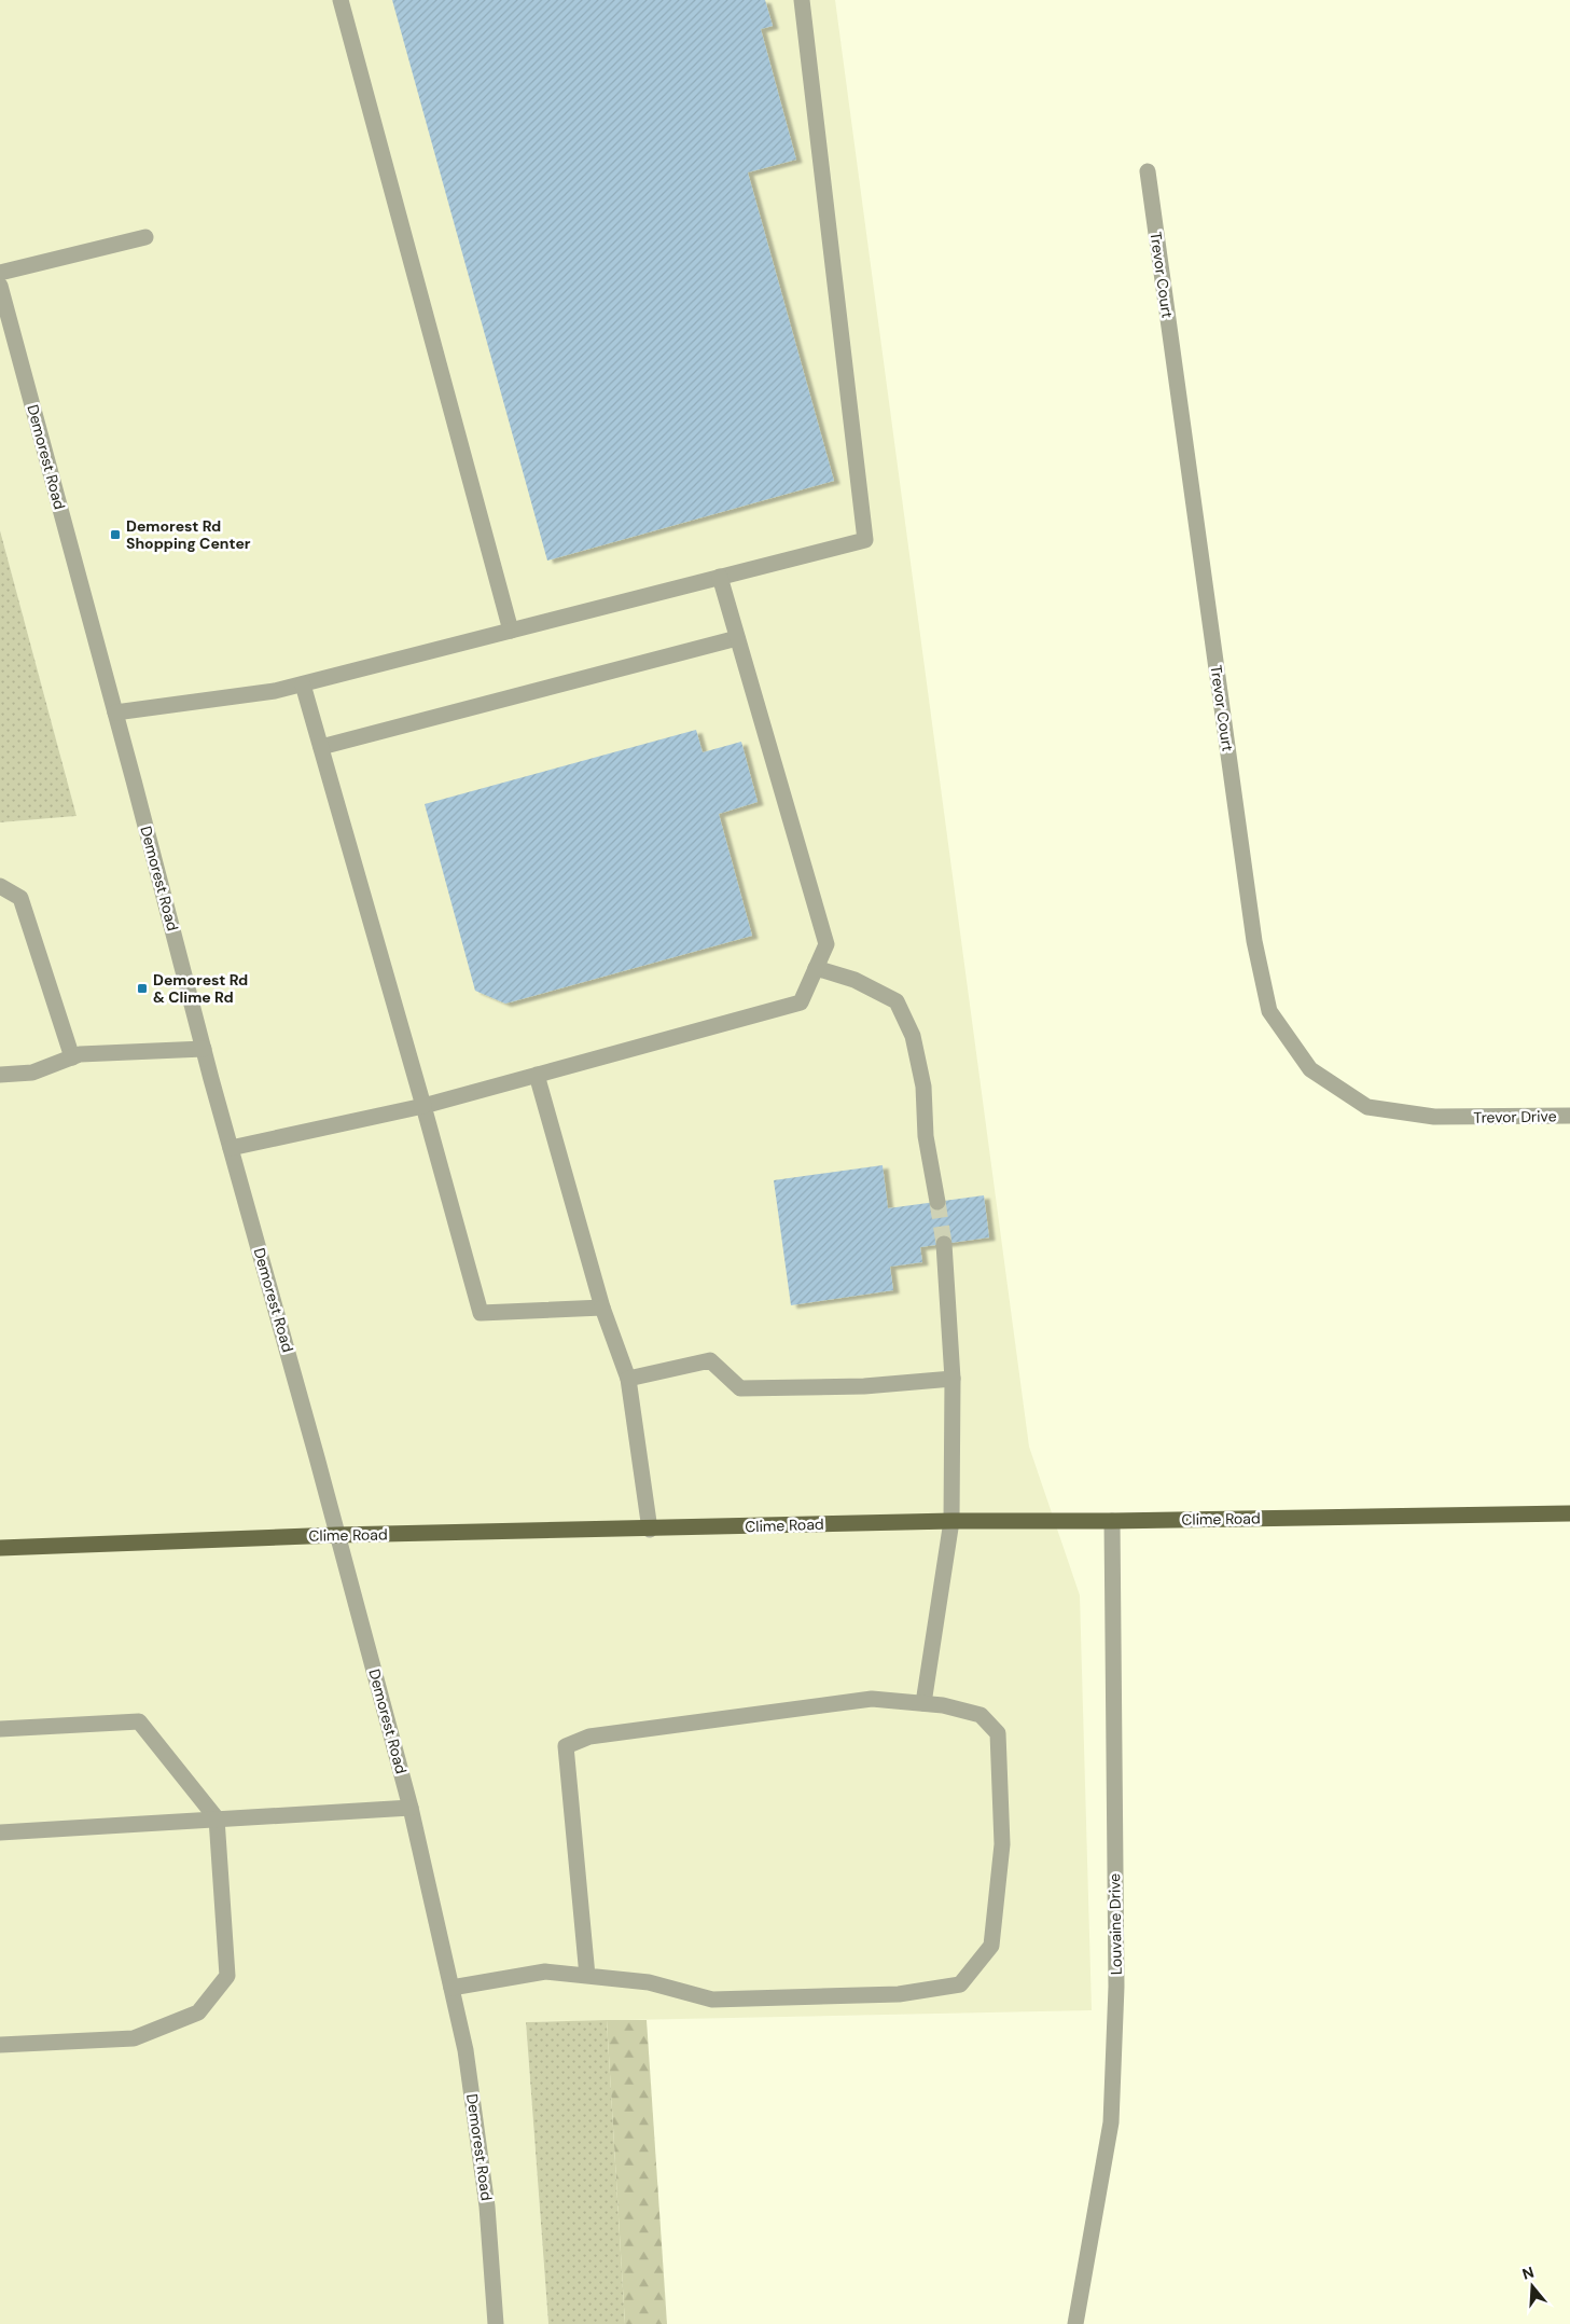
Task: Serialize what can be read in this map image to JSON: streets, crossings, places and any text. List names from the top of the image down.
{
  "streets": {
    "main road": ["Clime Road"],
    "street": [
      "Trevor Court",
      "Demorest Road",
      "Trevor Drive",
      "Louvaine Drive"
    ]
  },
  "crossings": [
    ["Trevor Court", "Trevor Drive"],
    ["Demorest Road", "Clime Road"],
    ["Clime Road", "Louvaine Drive"]
  ],
  "places": {
    "transit": ["Demorest Rd Shopping Center", "Demorest Rd & Clime Rd"]
  },
  "north": "top"
}
